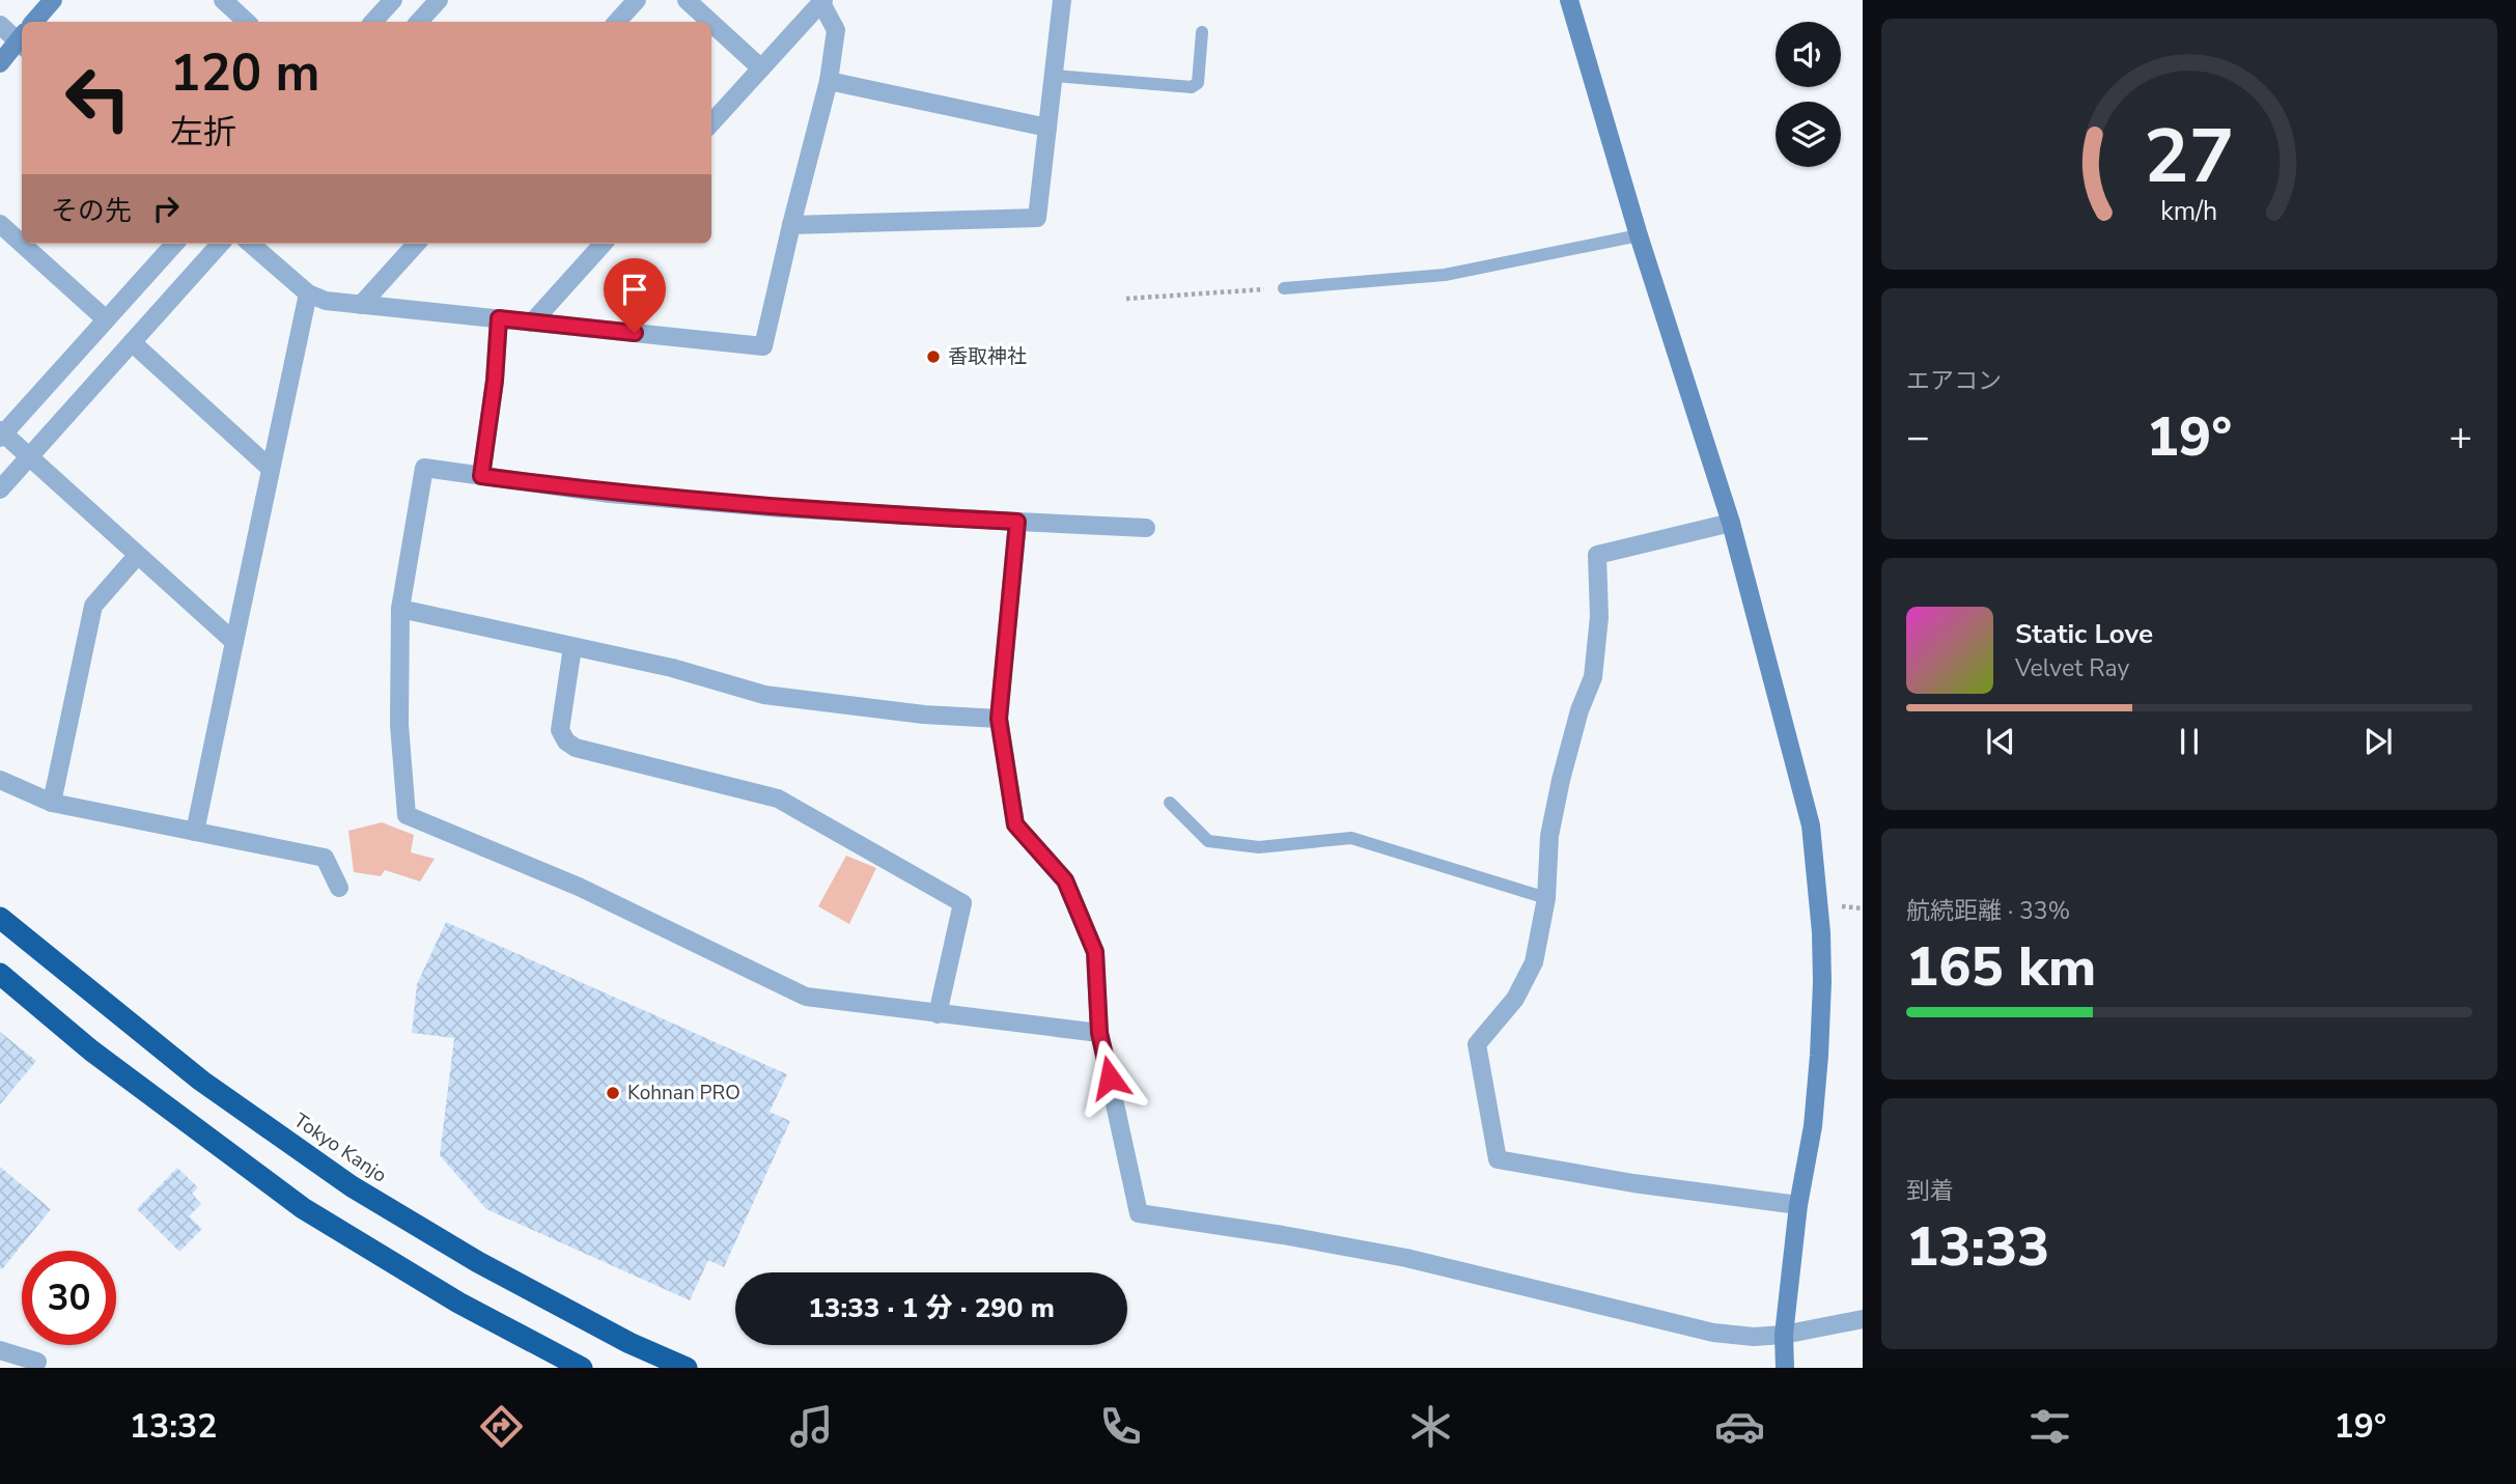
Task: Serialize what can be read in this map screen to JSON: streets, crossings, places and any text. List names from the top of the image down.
{
  "streets": {
    "highway": ["Tokyo Kanjo"]
  },
  "places": ["香取神社", "Kohnan PRO"],
  "page": {
    "turn": ["120 m", "左折"],
    "then": "その先",
    "tile": [
      "エアコン",
      ["航続距離 · 33%", "165 km"],
      ["到着", "13:33"]
    ],
    "heat": ["−", "19°", "+"],
    "song": ["Static Love", "Velvet Ray"],
    "limit": "30",
    "trip": "13:33 · 1 分 · 290 m",
    "tabs": ["13:32", "19°"],
    "gauge": ["27", "km/h"]
  }
}
